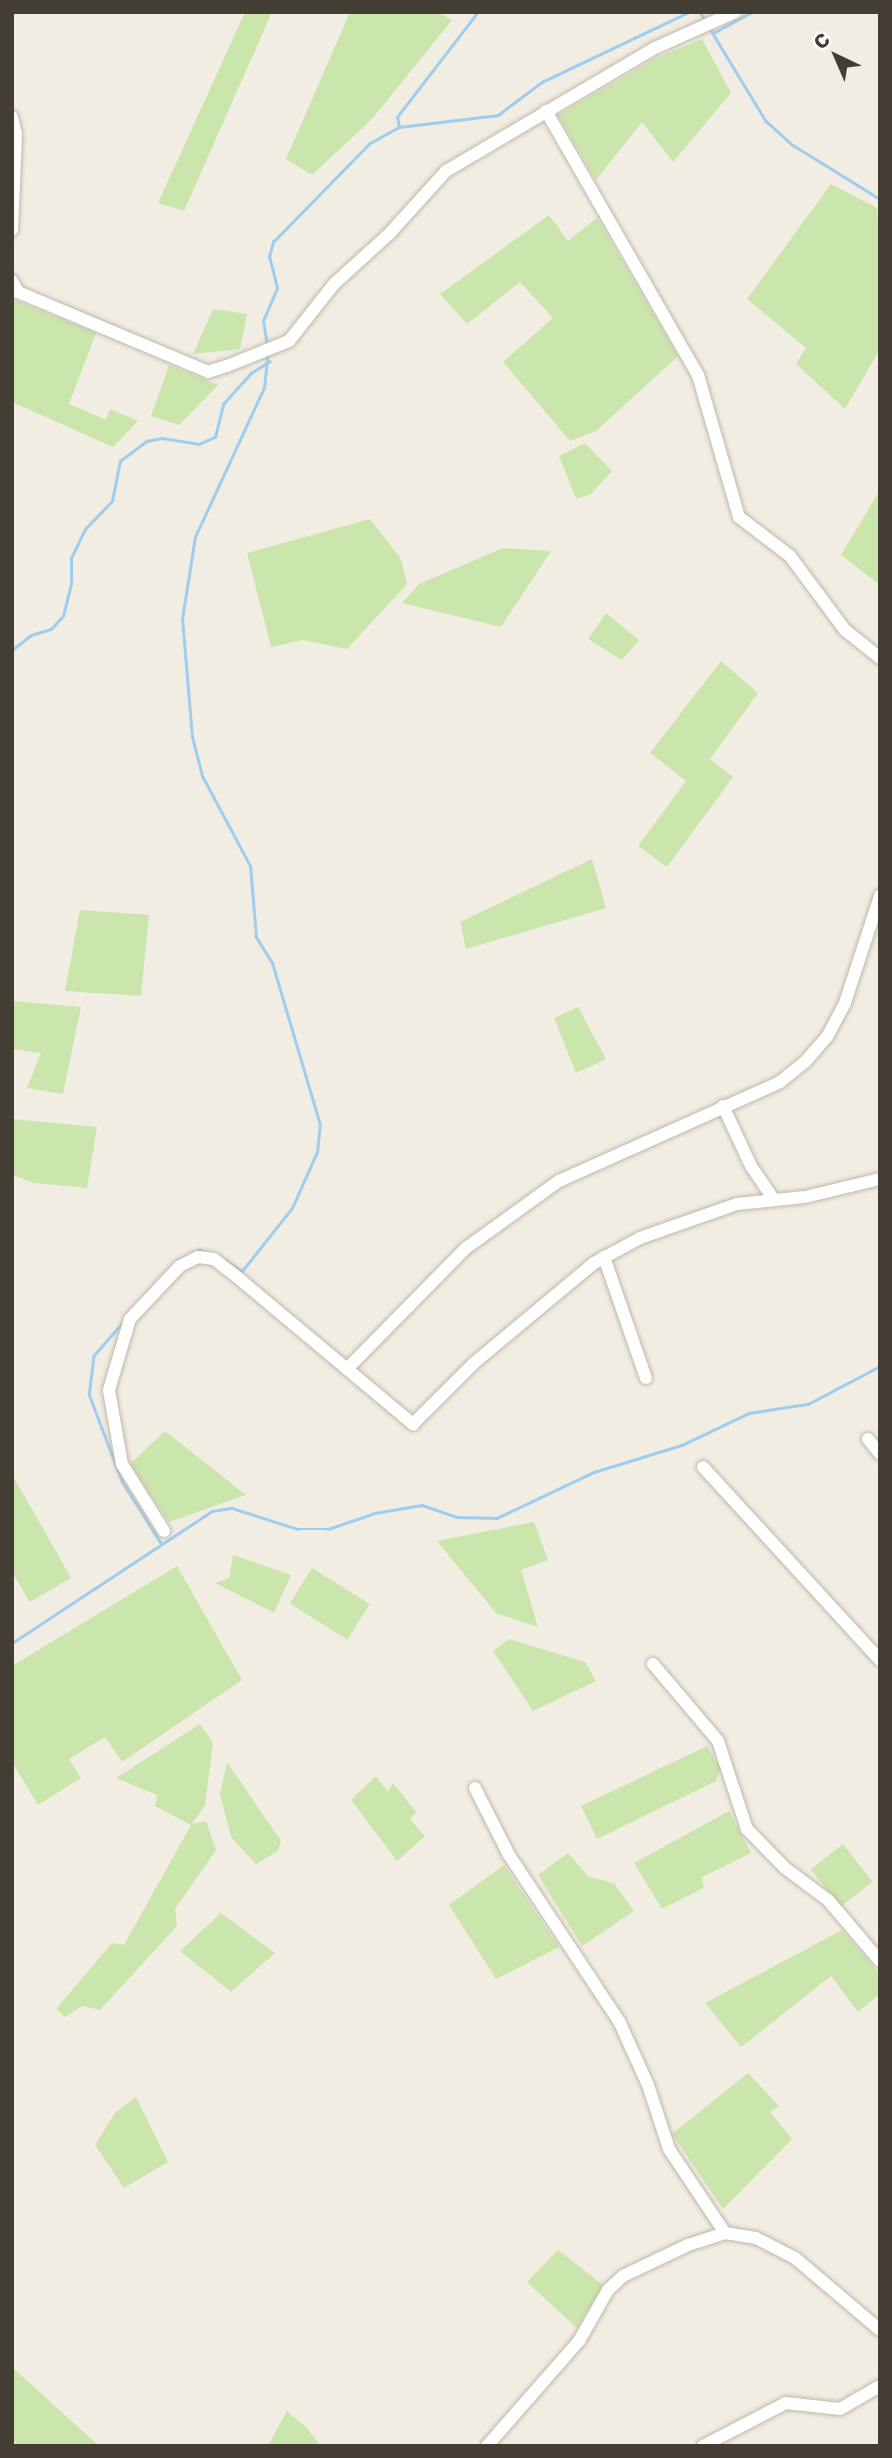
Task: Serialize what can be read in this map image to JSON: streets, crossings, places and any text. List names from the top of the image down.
{
  "north": "top left"
}
